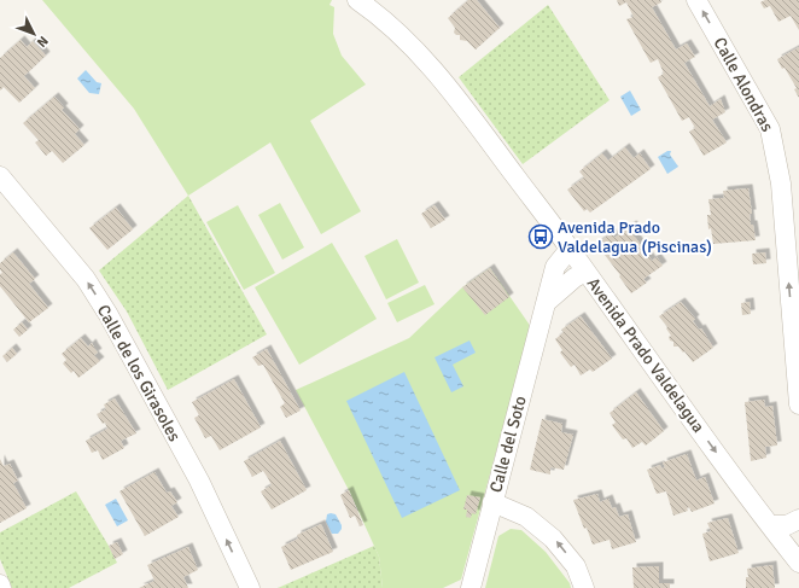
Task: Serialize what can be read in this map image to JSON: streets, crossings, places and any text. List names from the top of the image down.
{
  "streets": {
    "street": [
      "Calle Alondras",
      "Avenida Prado Valdelagua",
      "Calle de los Girasoles",
      "Calle del Soto"
    ]
  },
  "crossings": [
    ["Avenida Prado Valdelagua", "Calle del Soto"]
  ],
  "one_way": ["Calle Alondras", "Avenida Prado Valdelagua", "Calle de los Girasoles"],
  "places": {
    "bus stop": ["Avenida Prado Valdelagua (Piscinas)"]
  },
  "north": "bottom right"
}
